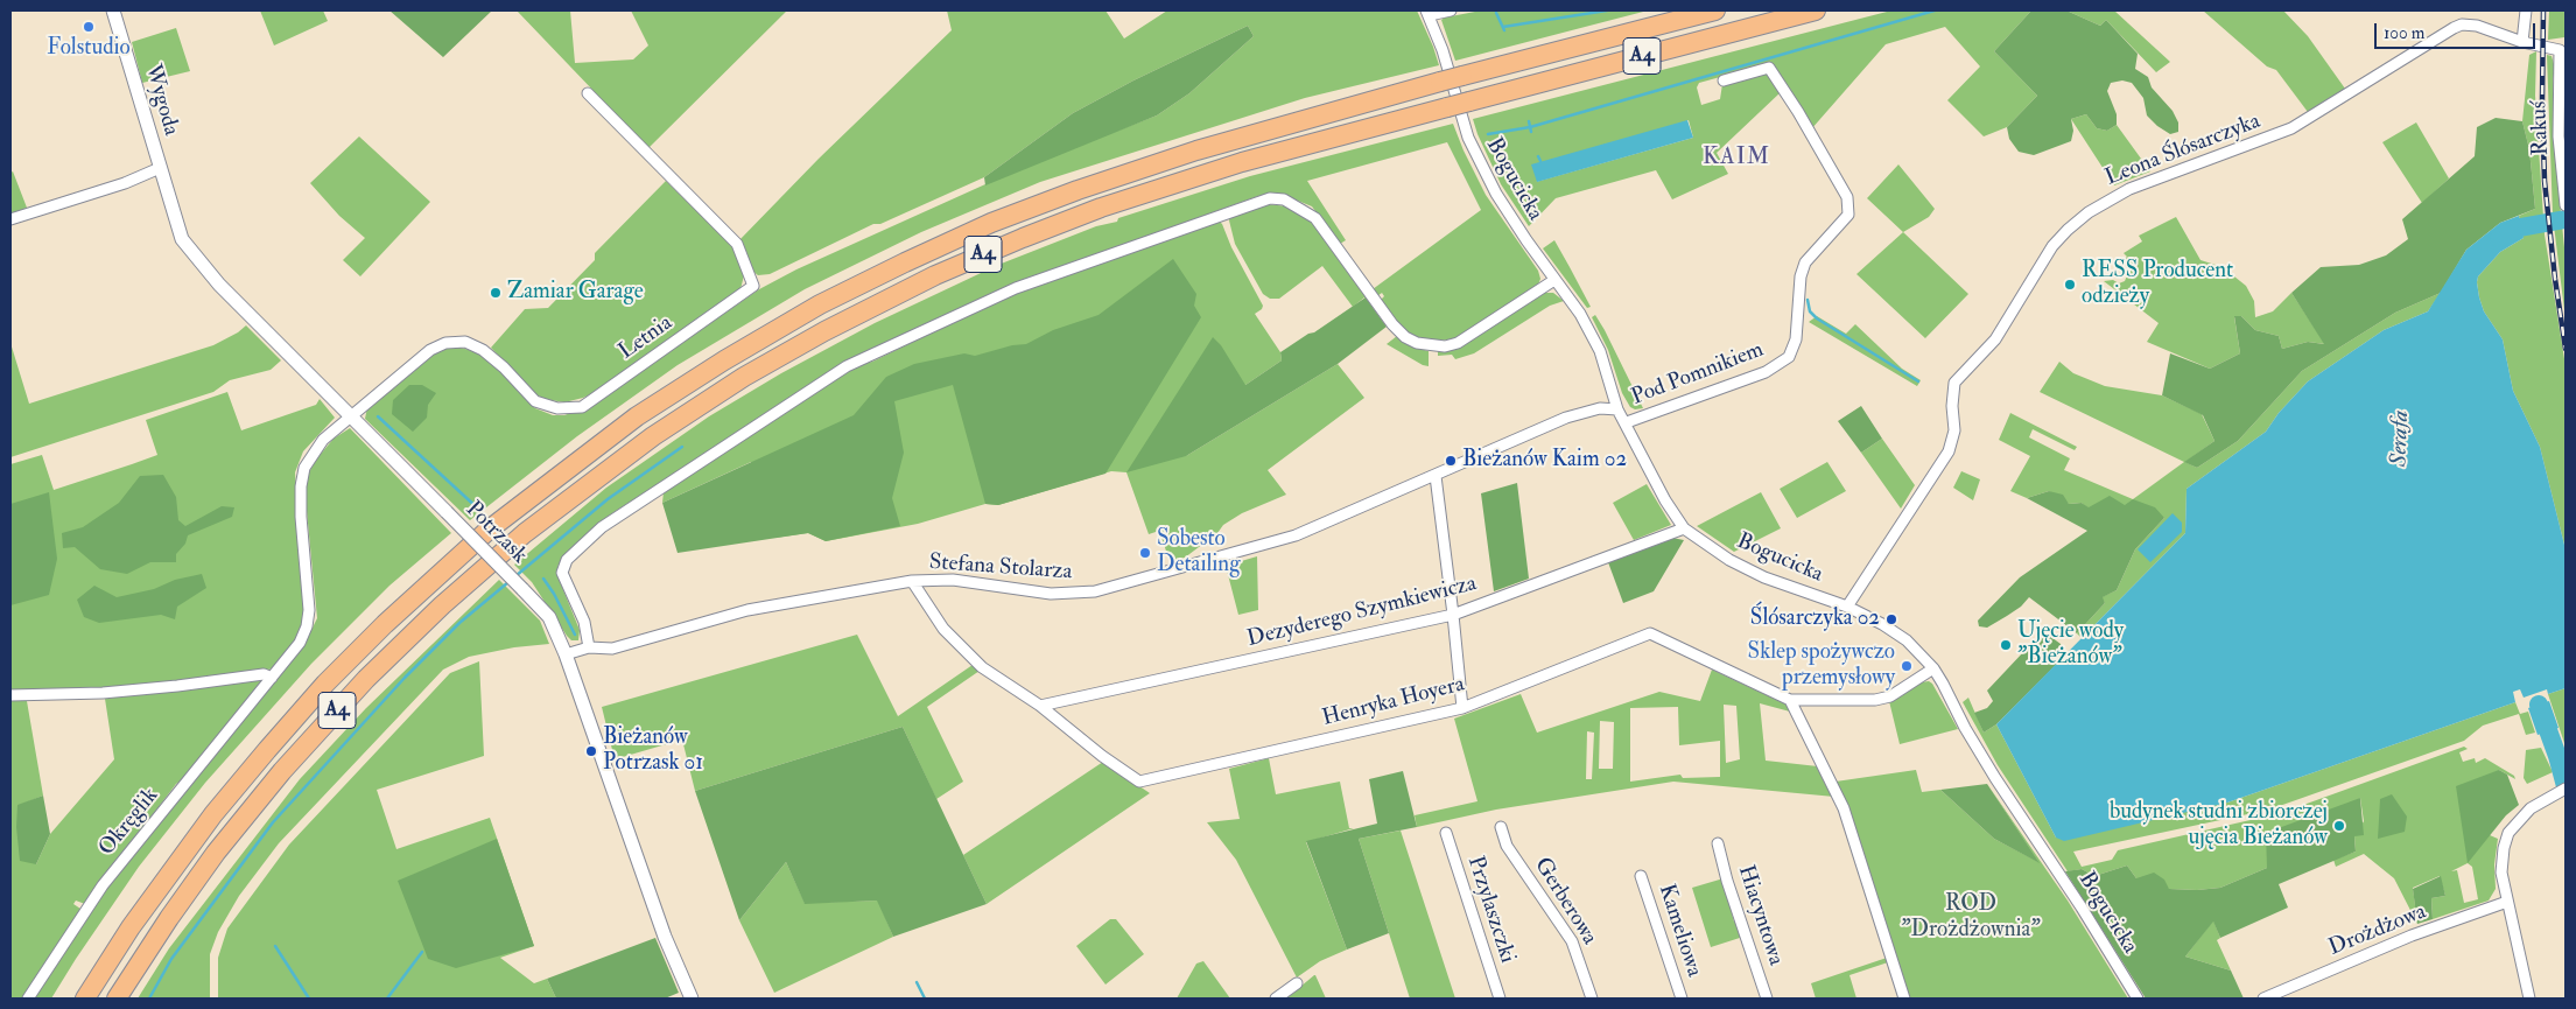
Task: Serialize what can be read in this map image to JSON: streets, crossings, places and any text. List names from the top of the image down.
{
  "streets": {
    "highway": ["A4"],
    "street": [
      "Wygoda",
      "Rakuś",
      "Leona Ślósarczyka",
      "Bogucicka",
      "Letnia",
      "Pod Pomnikiem",
      "Potrzask",
      "Stefana Stolarza",
      "Dezyderego Szymkiewicza",
      "Henryka Hoyera",
      "Okręglik",
      "Gerberowa",
      "Przylaszczki",
      "Hiacyntowa",
      "Kameliowa",
      "Drożdżowa"
    ]
  },
  "crossings": [
    ["Wygoda", "Potrzask"],
    ["Rakuś", "Leona Ślósarczyka"],
    ["Leona Ślósarczyka", "Bogucicka"],
    ["Bogucicka", "Pod Pomnikiem"],
    ["Bogucicka", "Stefana Stolarza"],
    ["Bogucicka", "Dezyderego Szymkiewicza"],
    ["Bogucicka", "Henryka Hoyera"],
    ["Letnia", "Potrzask"],
    ["Letnia", "Okręglik"],
    ["Potrzask", "Stefana Stolarza"],
    ["Potrzask", "Okręglik"],
    ["Stefana Stolarza", "Henryka Hoyera"],
    ["Dezyderego Szymkiewicza", "Henryka Hoyera"]
  ],
  "districts": ["KAIM"],
  "water": ["Serafa"],
  "parks": ["ROD \"Drożdżownia\""],
  "places": [
    "Folstudio",
    "RESS Producent odzieży",
    "Zamiar Garage",
    "Bieżanów Kaim 02",
    "Sobesto Detailing",
    "Ślósarczyka 02",
    "Ujęcie wody \"Bieżanów\"",
    "Sklep spożywczo przemysłowy",
    "Bieżanów Potrzask 01",
    "budynek studni zbiorczej ujęcia Bieżanów"
  ],
  "scale_bar": "100 m"
}
